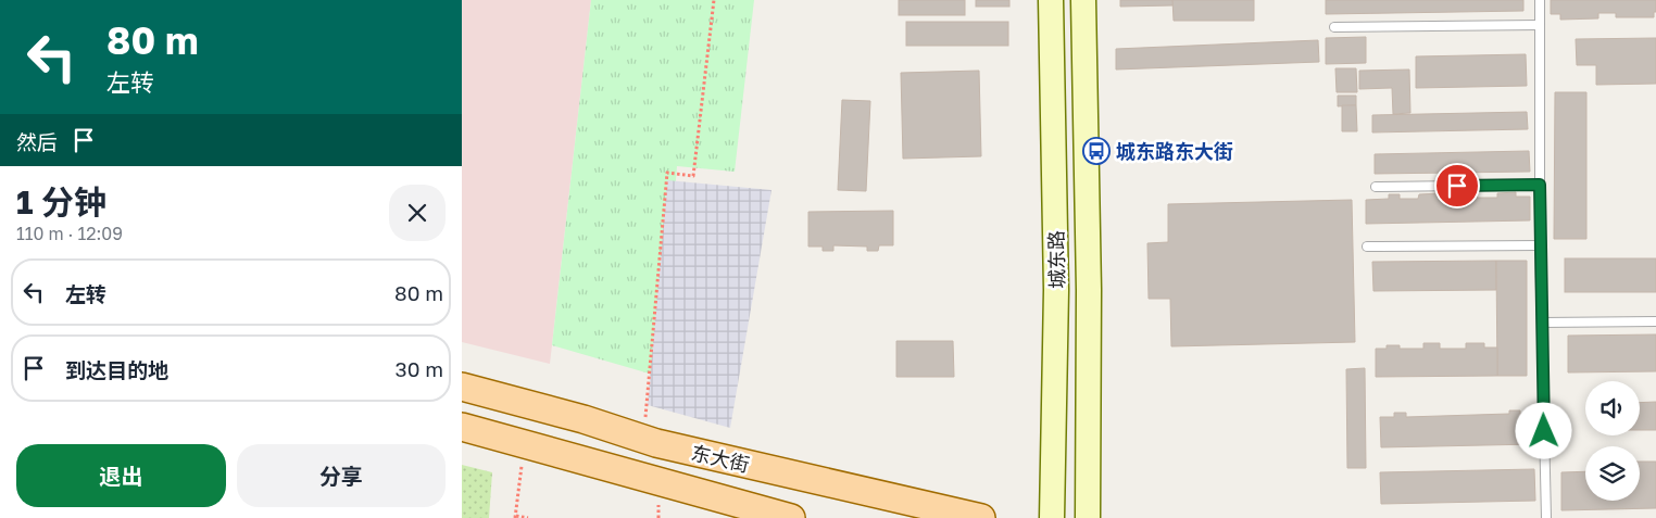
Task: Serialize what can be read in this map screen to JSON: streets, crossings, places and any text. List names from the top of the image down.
{
  "streets": {
    "main road": ["城东路", "东大街"]
  },
  "places": {
    "bus stop": ["城东路东大街"]
  },
  "page": {
    "turn": ["80 m", "左转"],
    "then": "然后",
    "heading": ["1 分钟", "110 m · 12:09"],
    "list": [
      {
        "name": "左转",
        "value": "80 m"
      },
      {
        "name": "到达目的地",
        "value": "30 m"
      }
    ],
    "buttons": ["退出", "分享"]
  }
}
